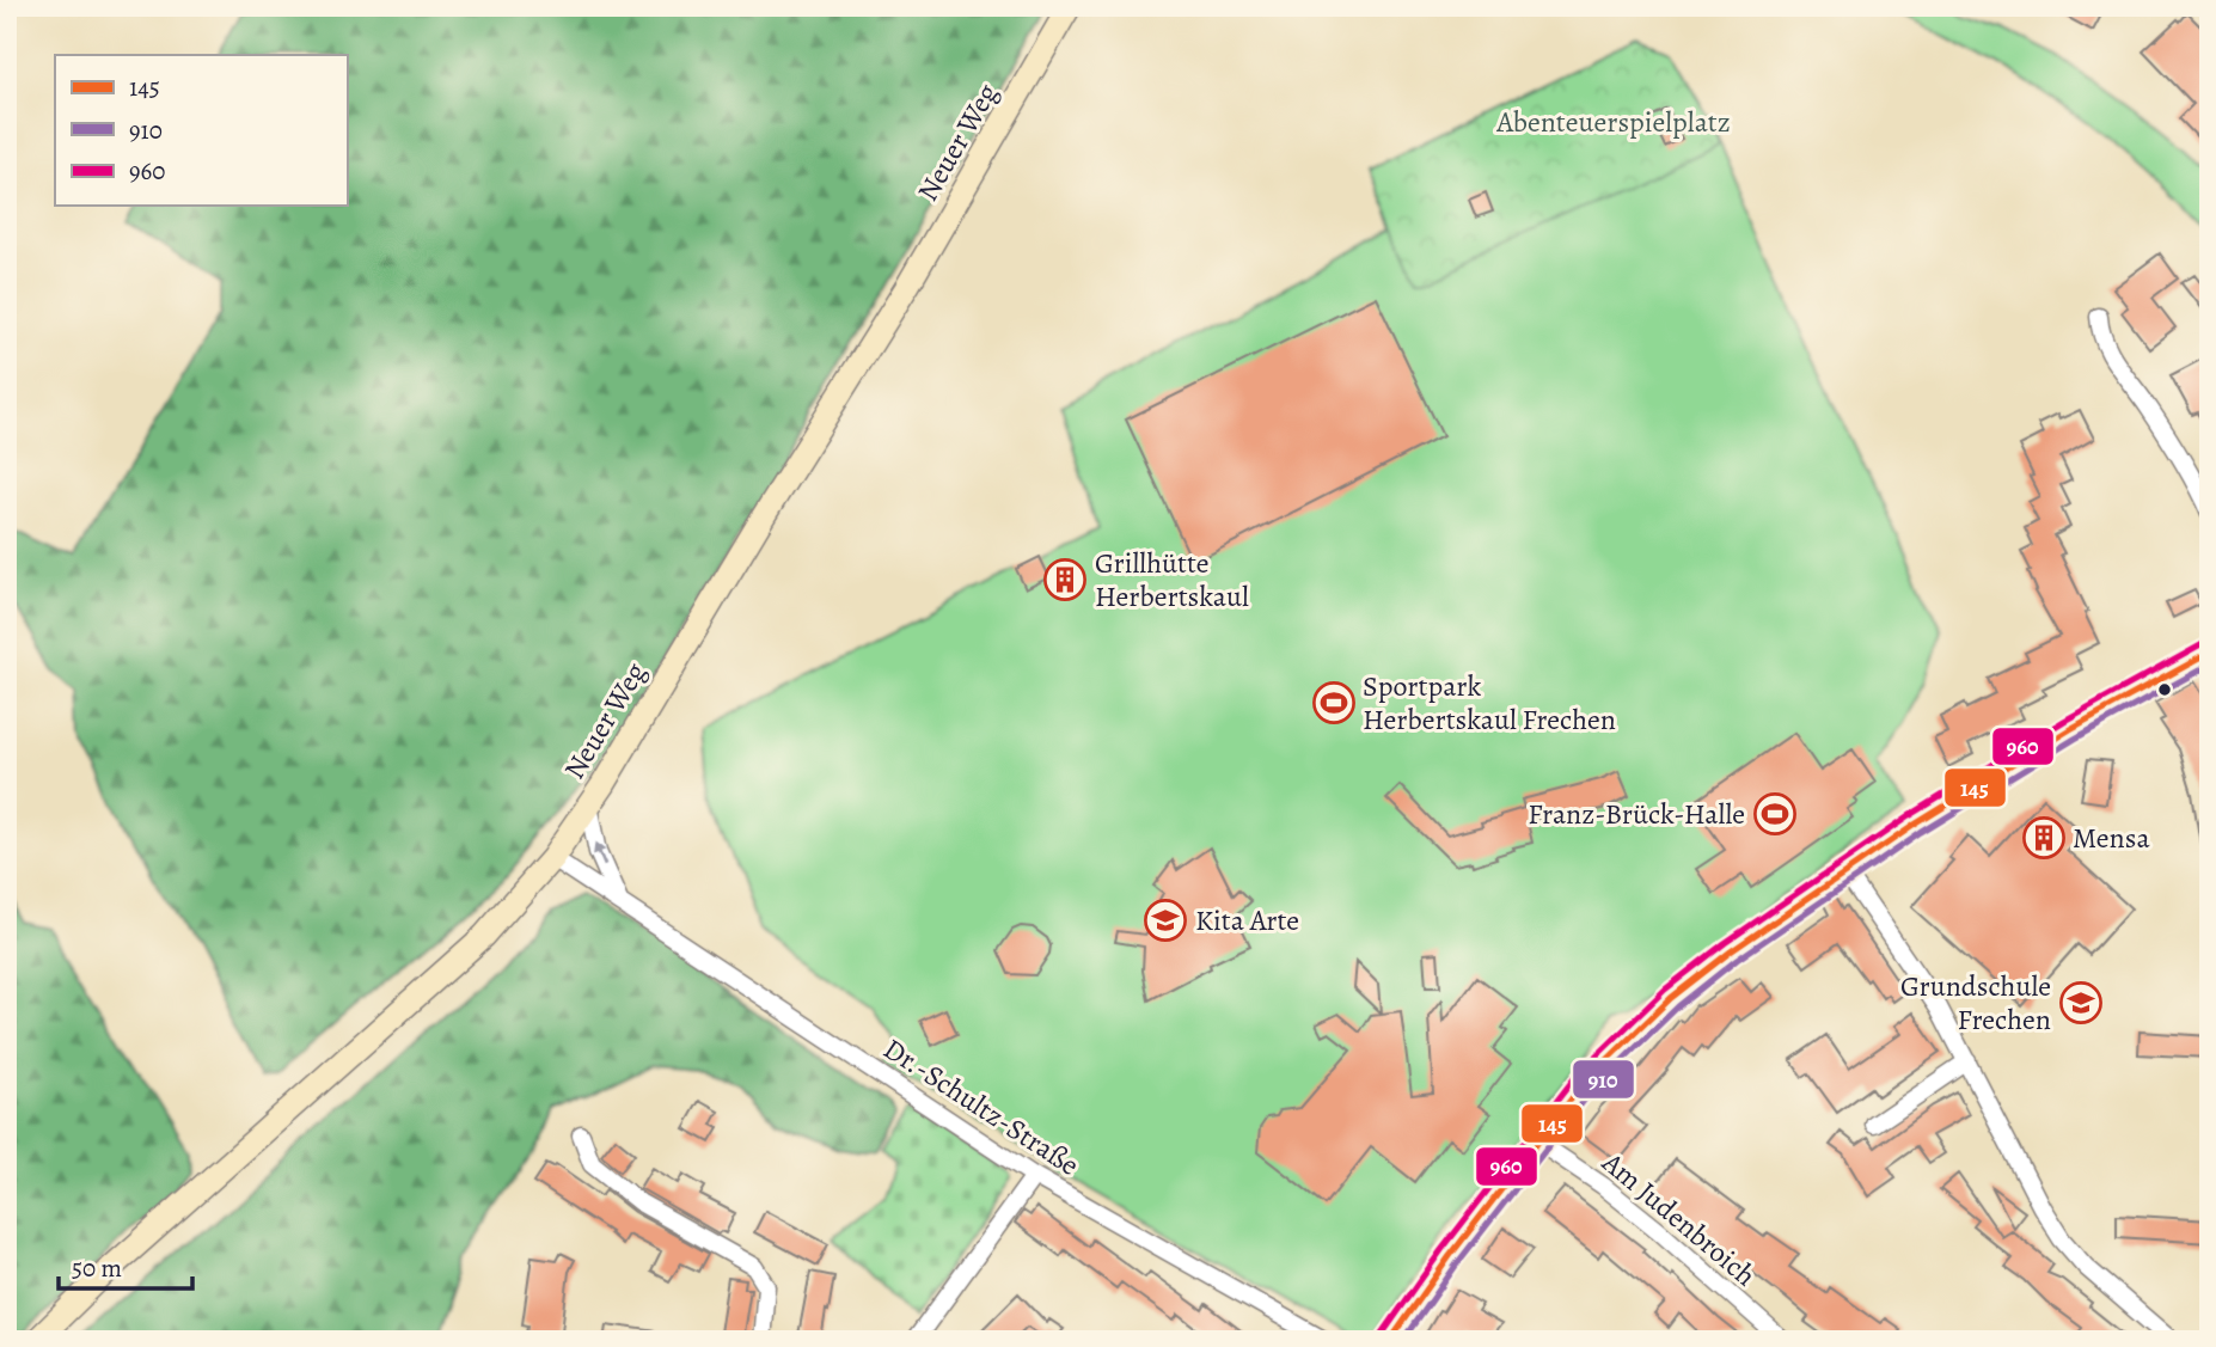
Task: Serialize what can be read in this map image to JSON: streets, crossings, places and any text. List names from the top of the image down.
{
  "streets": {
    "main road": ["Neuer Weg"],
    "street": ["Dr.-Schultz-Straße", "Am Judenbroich"]
  },
  "crossings": [
    ["Neuer Weg", "Dr.-Schultz-Straße"]
  ],
  "parks": ["Abenteuerspielplatz"],
  "places": {
    "building": ["Grillhütte Herbertskaul", "Mensa"],
    "sports": ["Sportpark Herbertskaul Frechen", "Franz-Brück-Halle"],
    "school or university": ["Kita Arte", "Grundschule Frechen"]
  },
  "lines": ["transit line 960", "transit line 145", "transit line 910"],
  "legend": ["145", "910", "960"],
  "scale_bar": "50 m"
}
